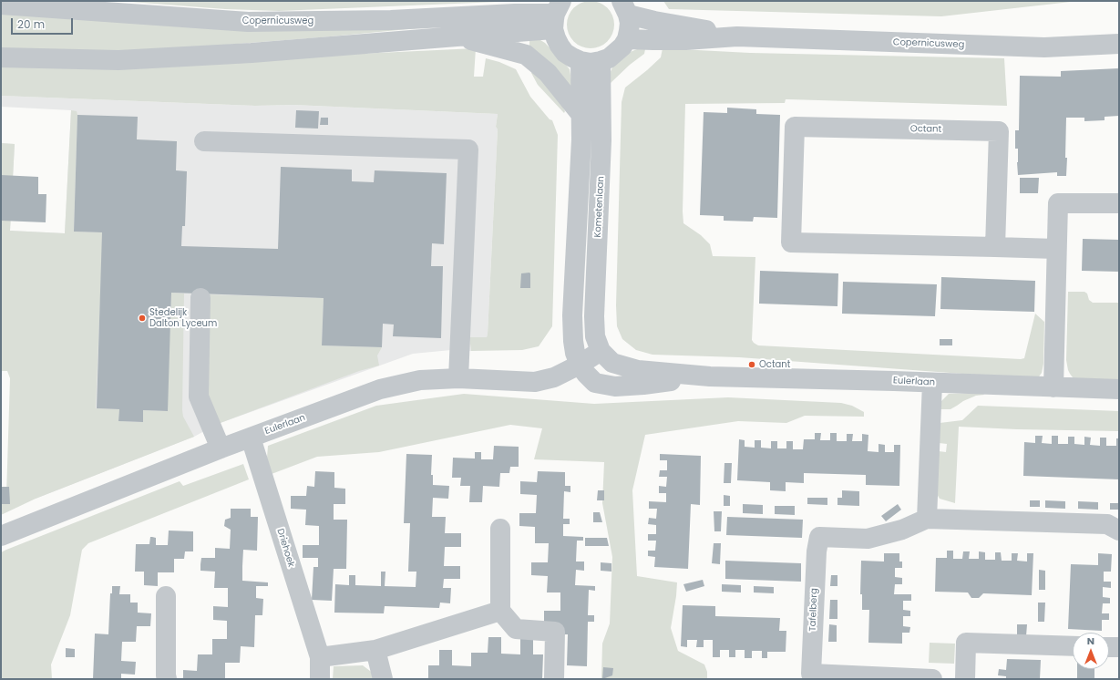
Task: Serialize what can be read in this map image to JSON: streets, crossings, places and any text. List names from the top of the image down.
{
  "streets": {
    "street": [
      "Copernicusweg",
      "Octant",
      "Kometenlaan",
      "Eulerlaan",
      "Driehoek",
      "Tafelberg"
    ]
  },
  "crossings": [
    ["Kometenlaan", "Eulerlaan"],
    ["Eulerlaan", "Driehoek"]
  ],
  "places": ["Stedelijk Dalton Lyceum", "Octant"],
  "scale_bar": "20 m",
  "north": "top"
}
